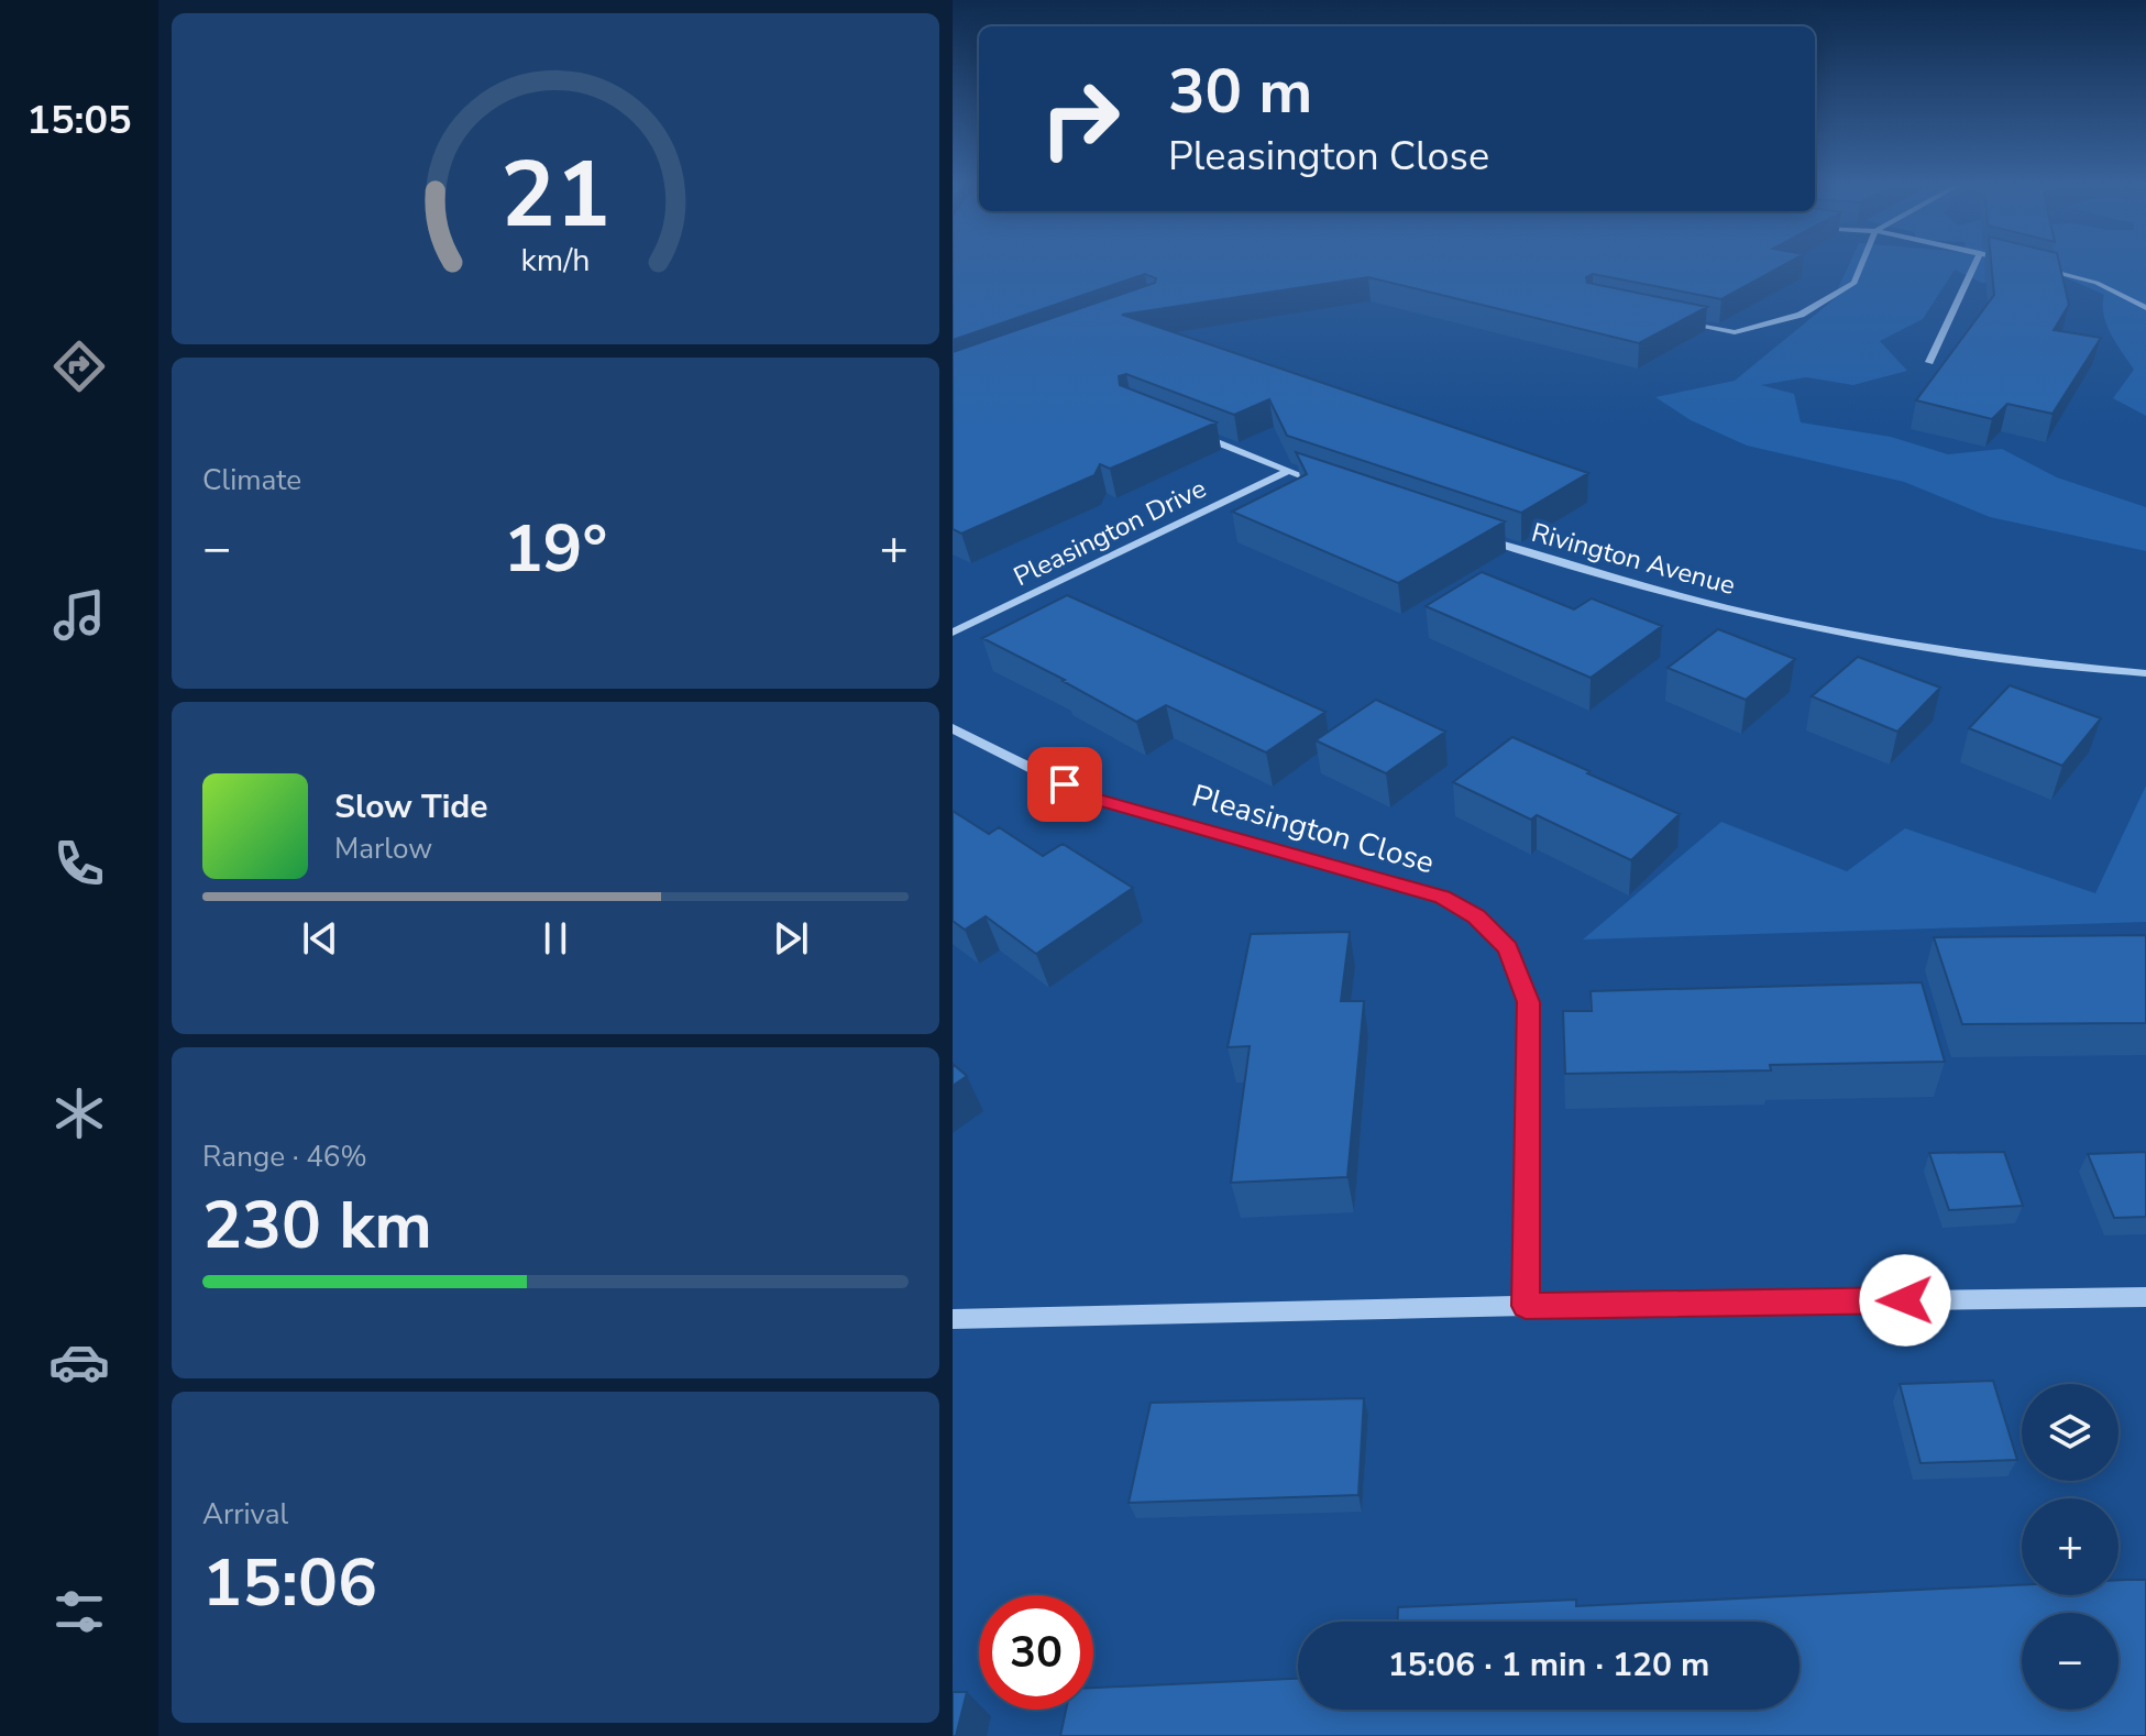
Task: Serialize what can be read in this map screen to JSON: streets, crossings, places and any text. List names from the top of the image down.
{
  "streets": {
    "street": ["Pleasington Drive", "Rivington Avenue", "Pleasington Close"]
  },
  "page": {
    "tabs": "15:05",
    "turn": ["30 m", "Pleasington Close"],
    "tile": [
      "Climate",
      ["Range · 46%", "230 km"],
      ["Arrival", "15:06"]
    ],
    "heat": ["−", "19°", "+"],
    "song": ["Slow Tide", "Marlow"],
    "map_buttons": ["+", "−"],
    "limit": "30",
    "trip": "15:06 · 1 min · 120 m",
    "gauge": ["21", "km/h"]
  }
}
